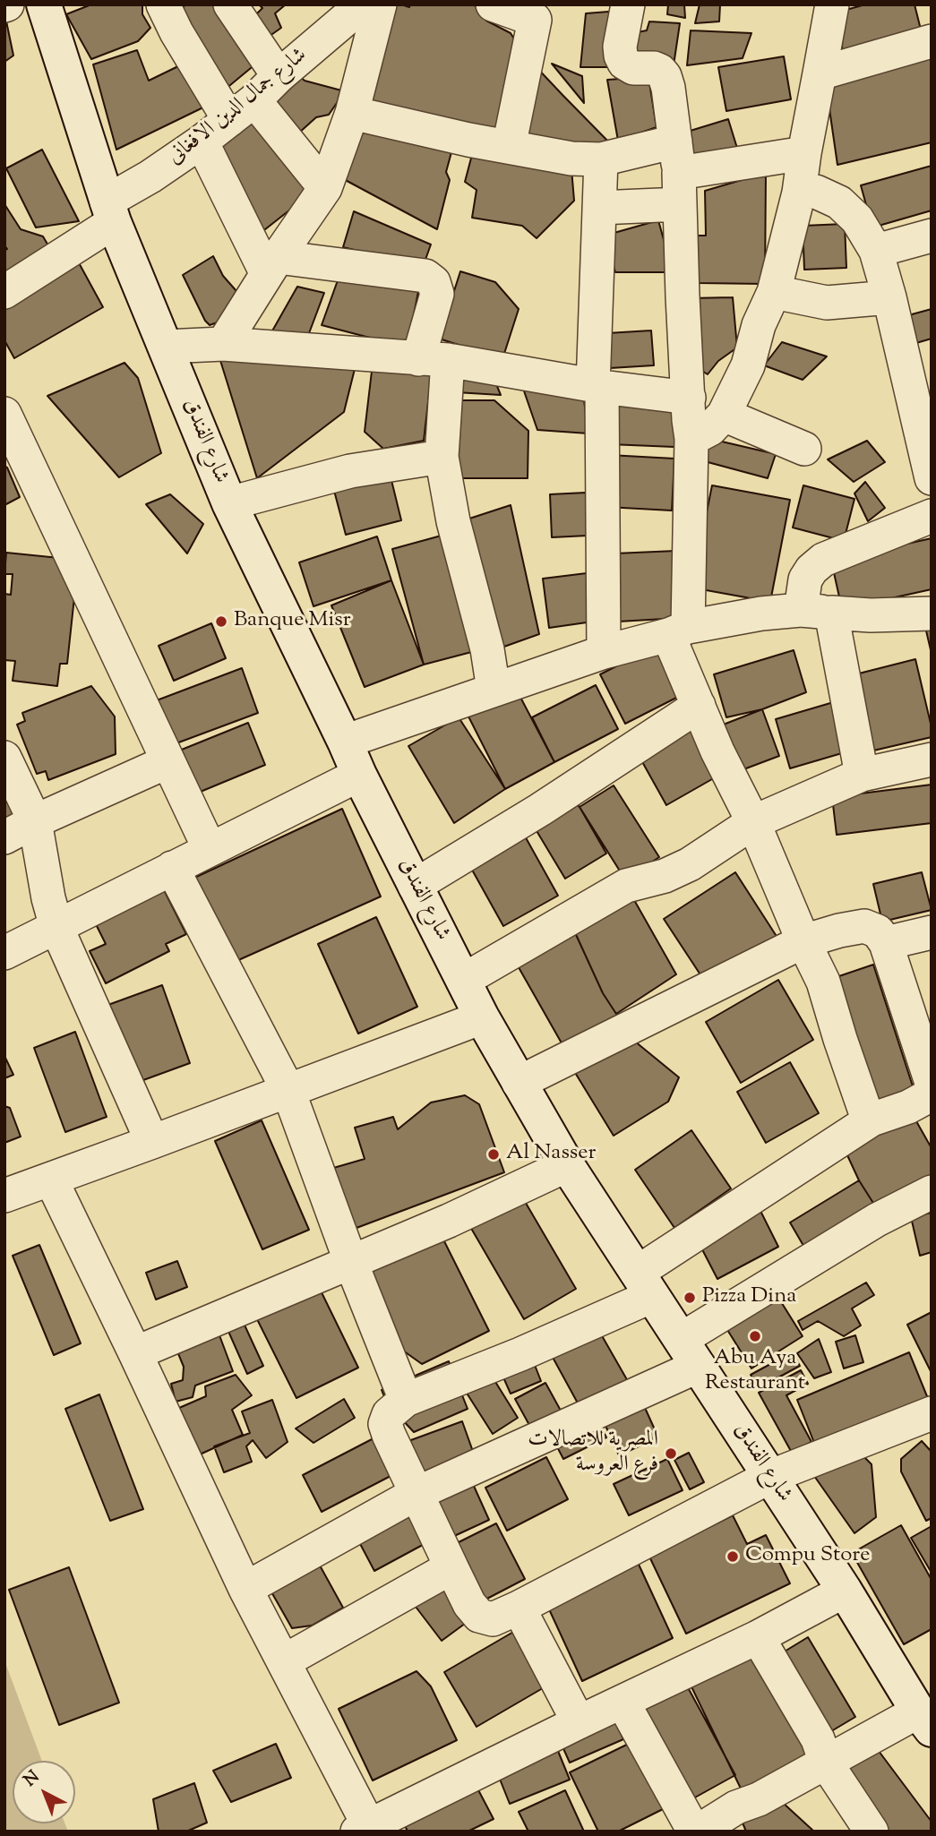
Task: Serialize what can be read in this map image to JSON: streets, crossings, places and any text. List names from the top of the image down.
{
  "streets": {
    "street": ["شارع جمال الدين الافغانى", "شارع الفندق"]
  },
  "crossings": [
    ["شارع جمال الدين الافغانى", "شارع الفندق"]
  ],
  "places": [
    "Banque Misr",
    "Al Nasser",
    "Pizza Dina",
    "Abu Aya Restaurant",
    "المصرية للاتصالات فرع العروسة",
    "Compu Store"
  ],
  "north": "top left"
}
